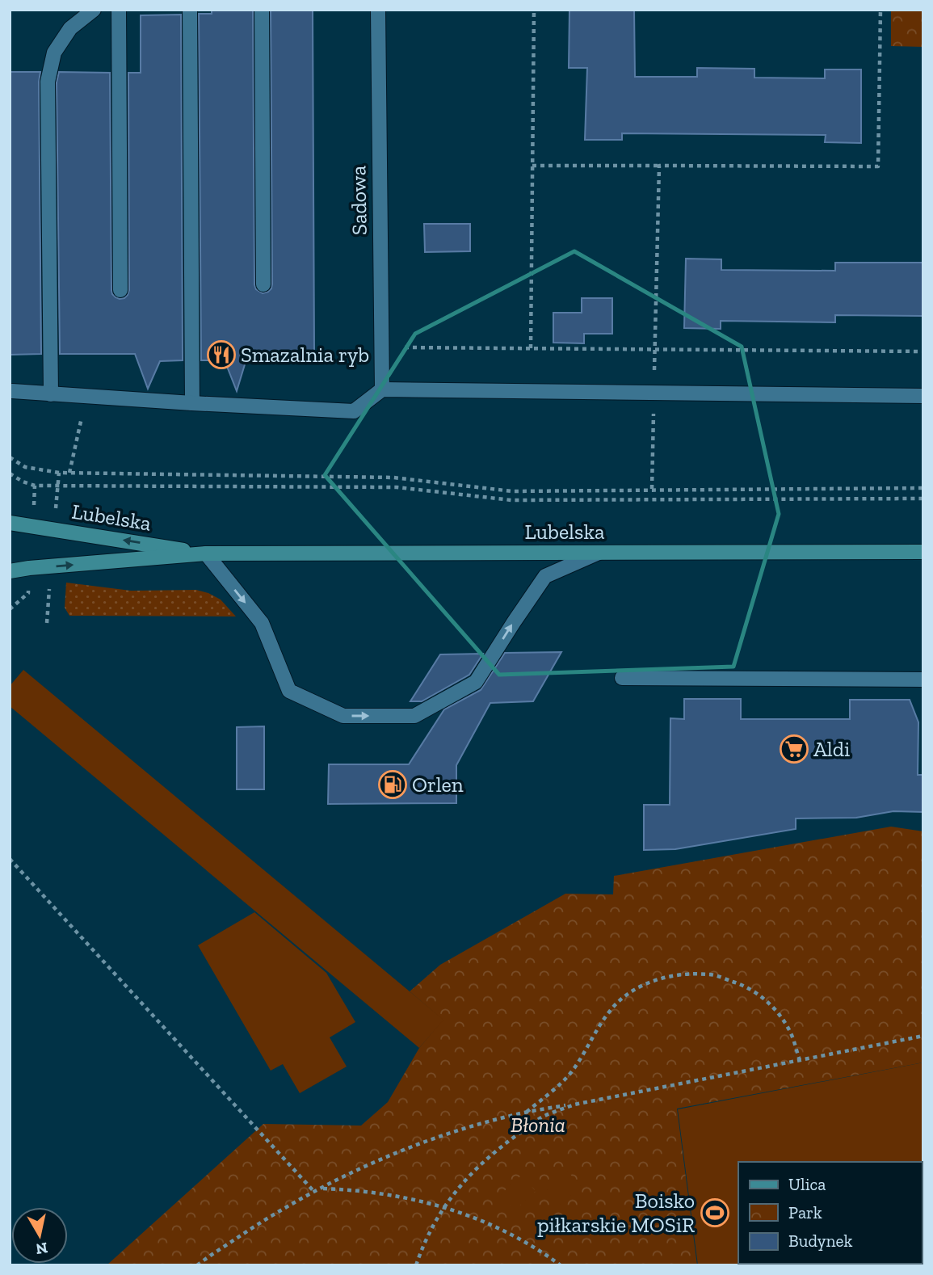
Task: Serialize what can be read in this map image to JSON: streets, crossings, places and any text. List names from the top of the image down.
{
  "streets": {
    "main road": ["Lubelska"],
    "street": ["Sadowa"]
  },
  "parks": ["Błonia"],
  "places": {
    "restaurant": ["Smazalnia ryb"],
    "supermarket": ["Aldi"],
    "fuel station": ["Orlen"],
    "sports": ["Boisko piłkarskie MOSiR"]
  },
  "legend": ["Ulica", "Park", "Budynek"],
  "north": "bottom"
}
